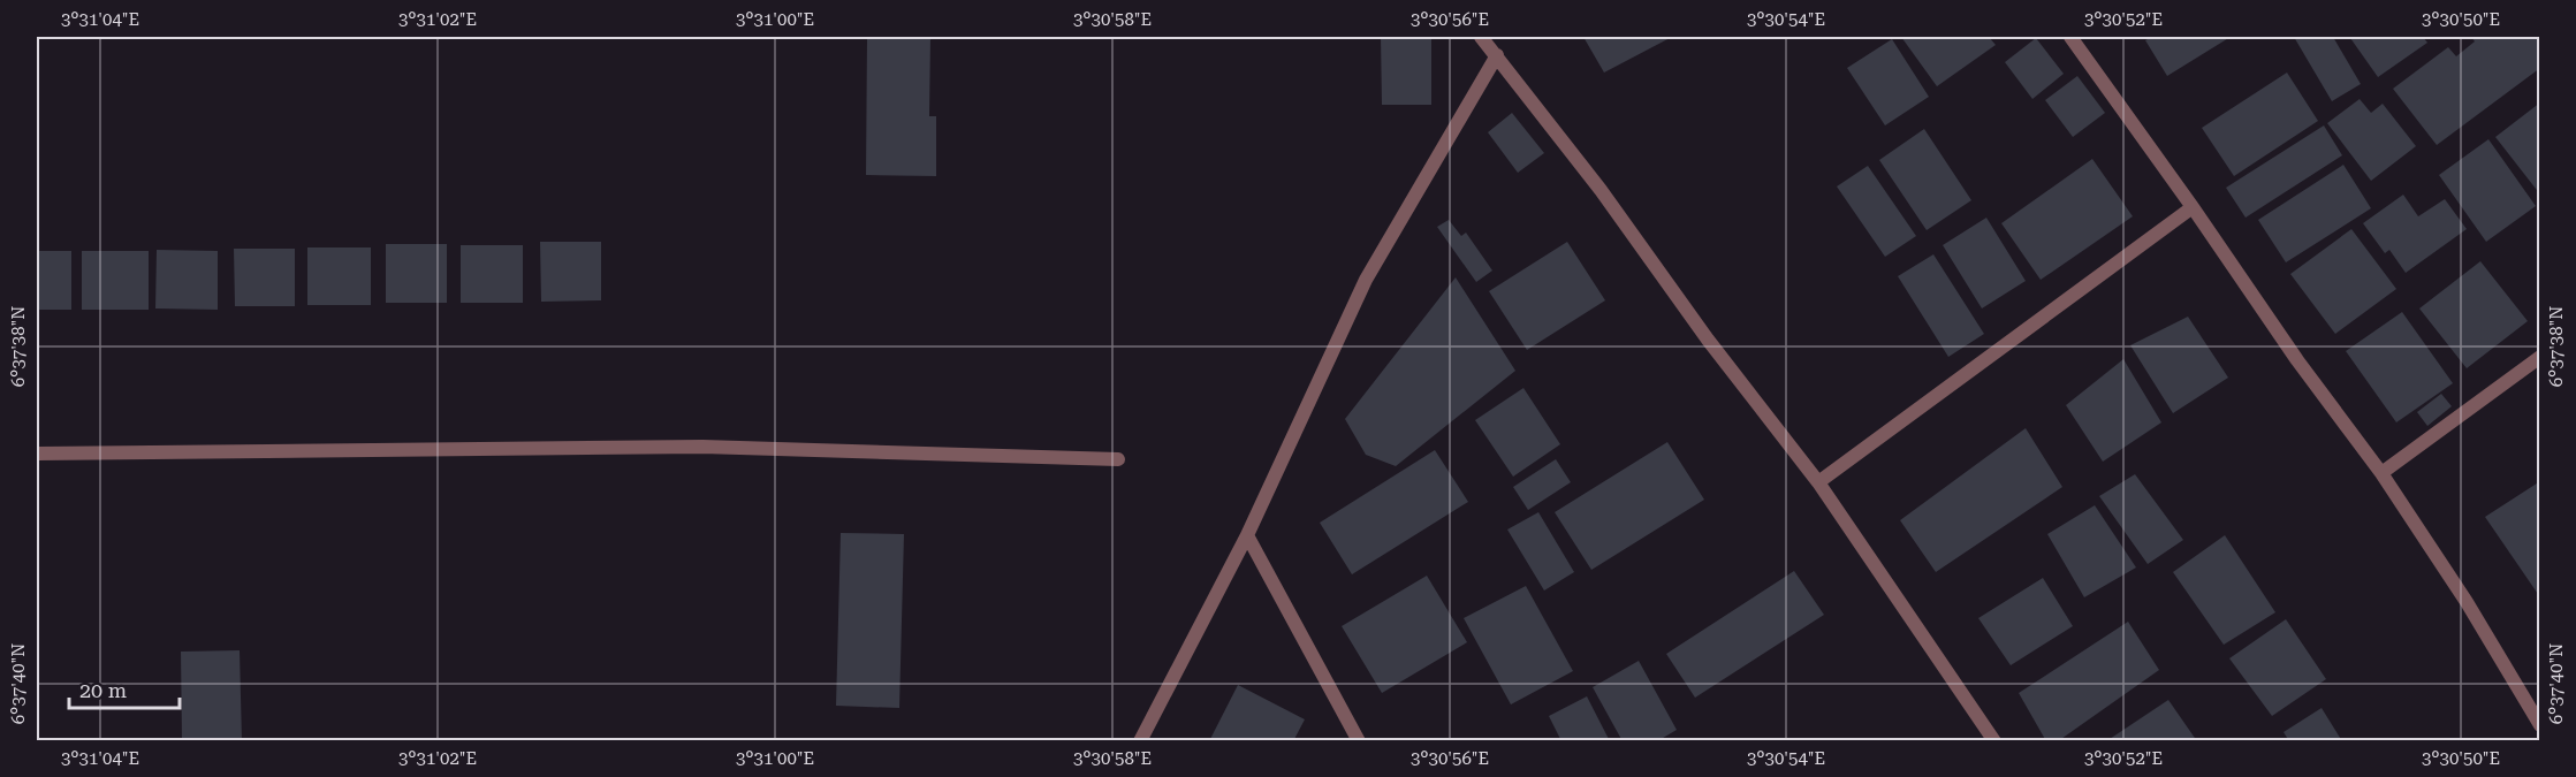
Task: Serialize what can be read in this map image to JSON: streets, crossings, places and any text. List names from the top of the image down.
{
  "scale_bar": "20 m",
  "coordinates": [
    "3°31'04\"E",
    "3°31'02\"E",
    "3°31'00\"E",
    "3°30'58\"E",
    "3°30'56\"E",
    "3°30'54\"E",
    "3°30'52\"E",
    "3°30'50\"E",
    "6°37'38\"N",
    "6°37'40\"N"
  ]
}
